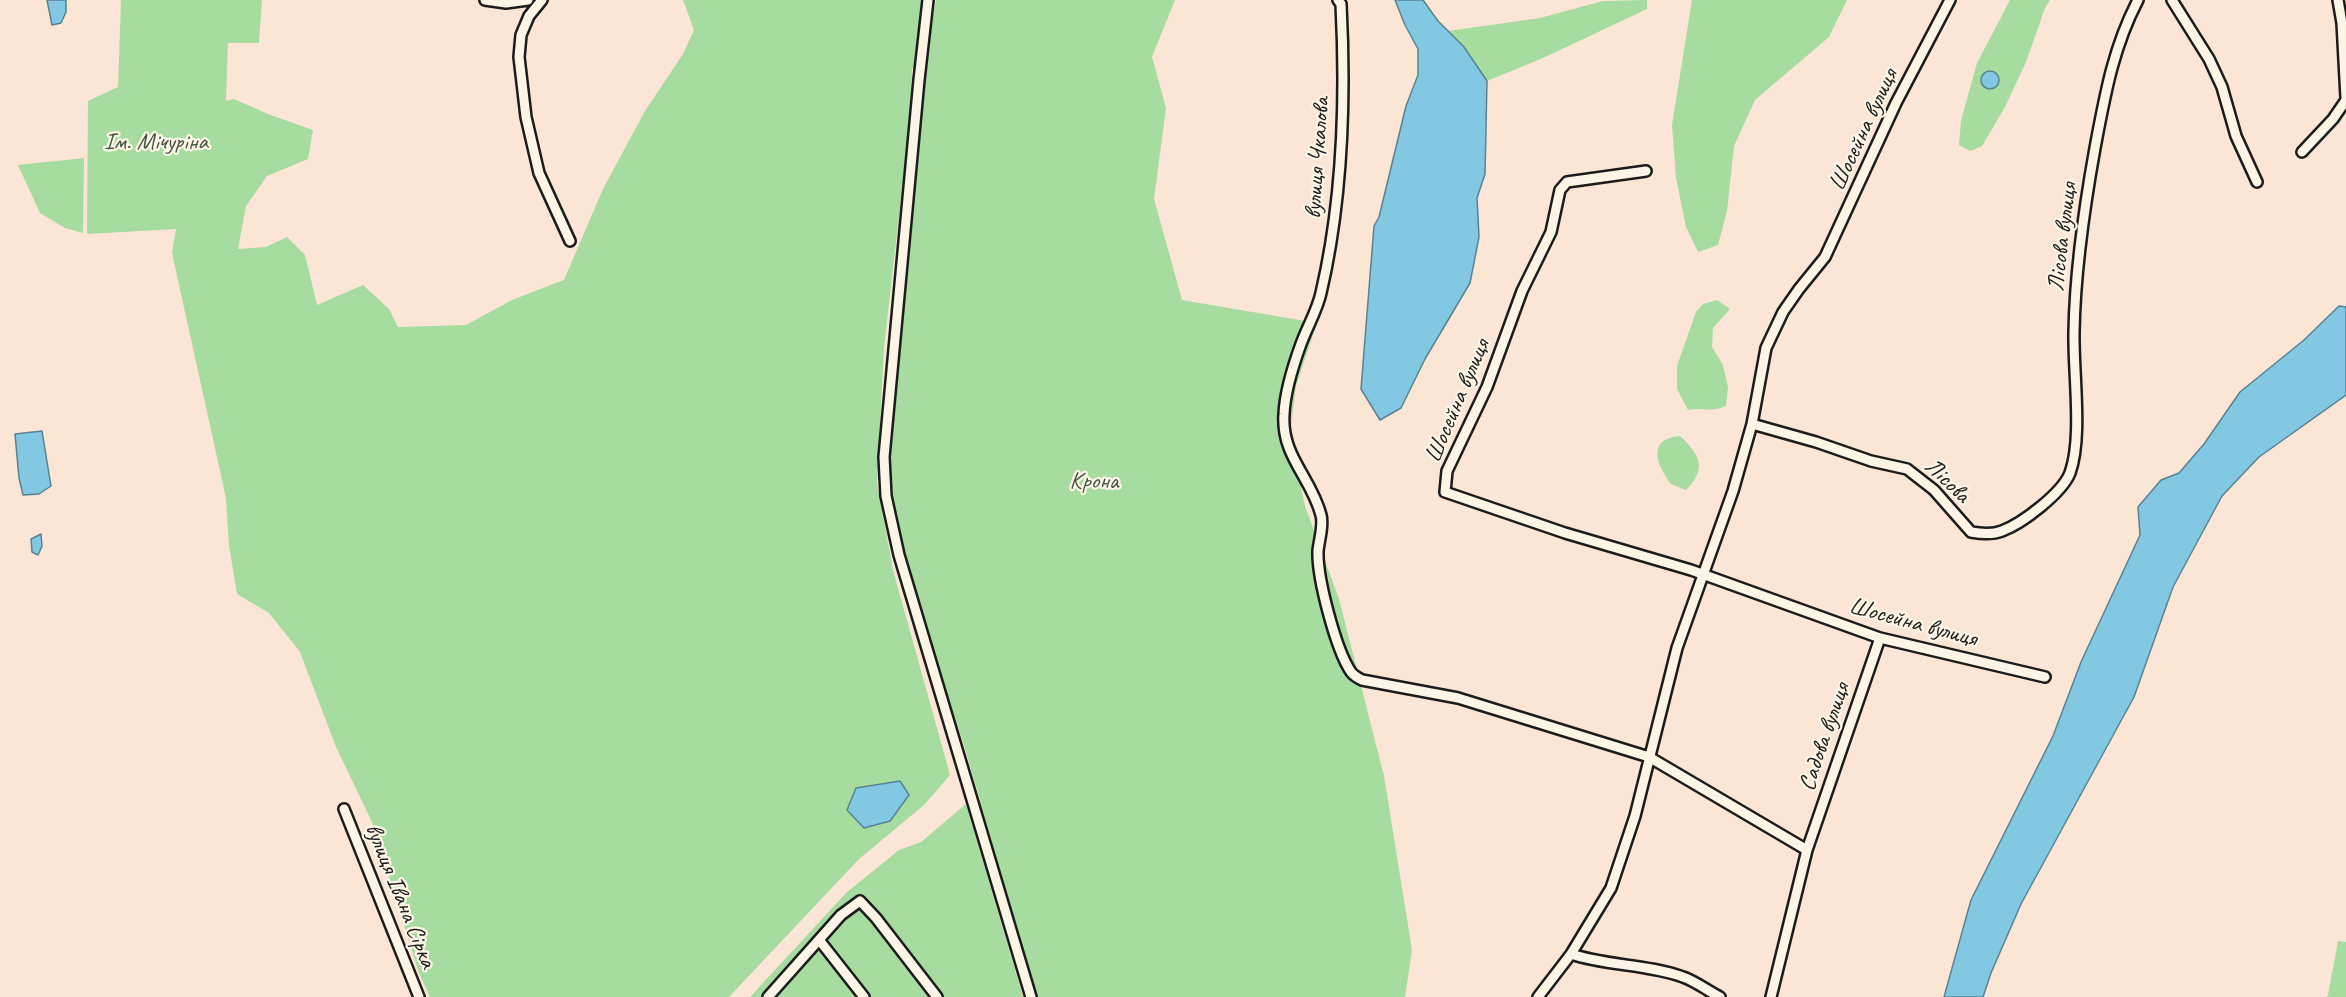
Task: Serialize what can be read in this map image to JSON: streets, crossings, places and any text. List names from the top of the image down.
{
  "streets": {
    "street": [
      "Шосейна вулиця",
      "вулиця Чкалова",
      "Лісова вулиця",
      "Лісова",
      "Садова вулиця",
      "вулиця Івана Сірка"
    ]
  },
  "crossings": [
    ["Шосейна вулиця", "вулиця Чкалова"],
    ["Шосейна вулиця", "Лісова"],
    ["Шосейна вулиця", "Садова вулиця"],
    ["Лісова вулиця", "Лісова"]
  ],
  "parks": ["Ім. Мічуріна", "Крона"]
}
